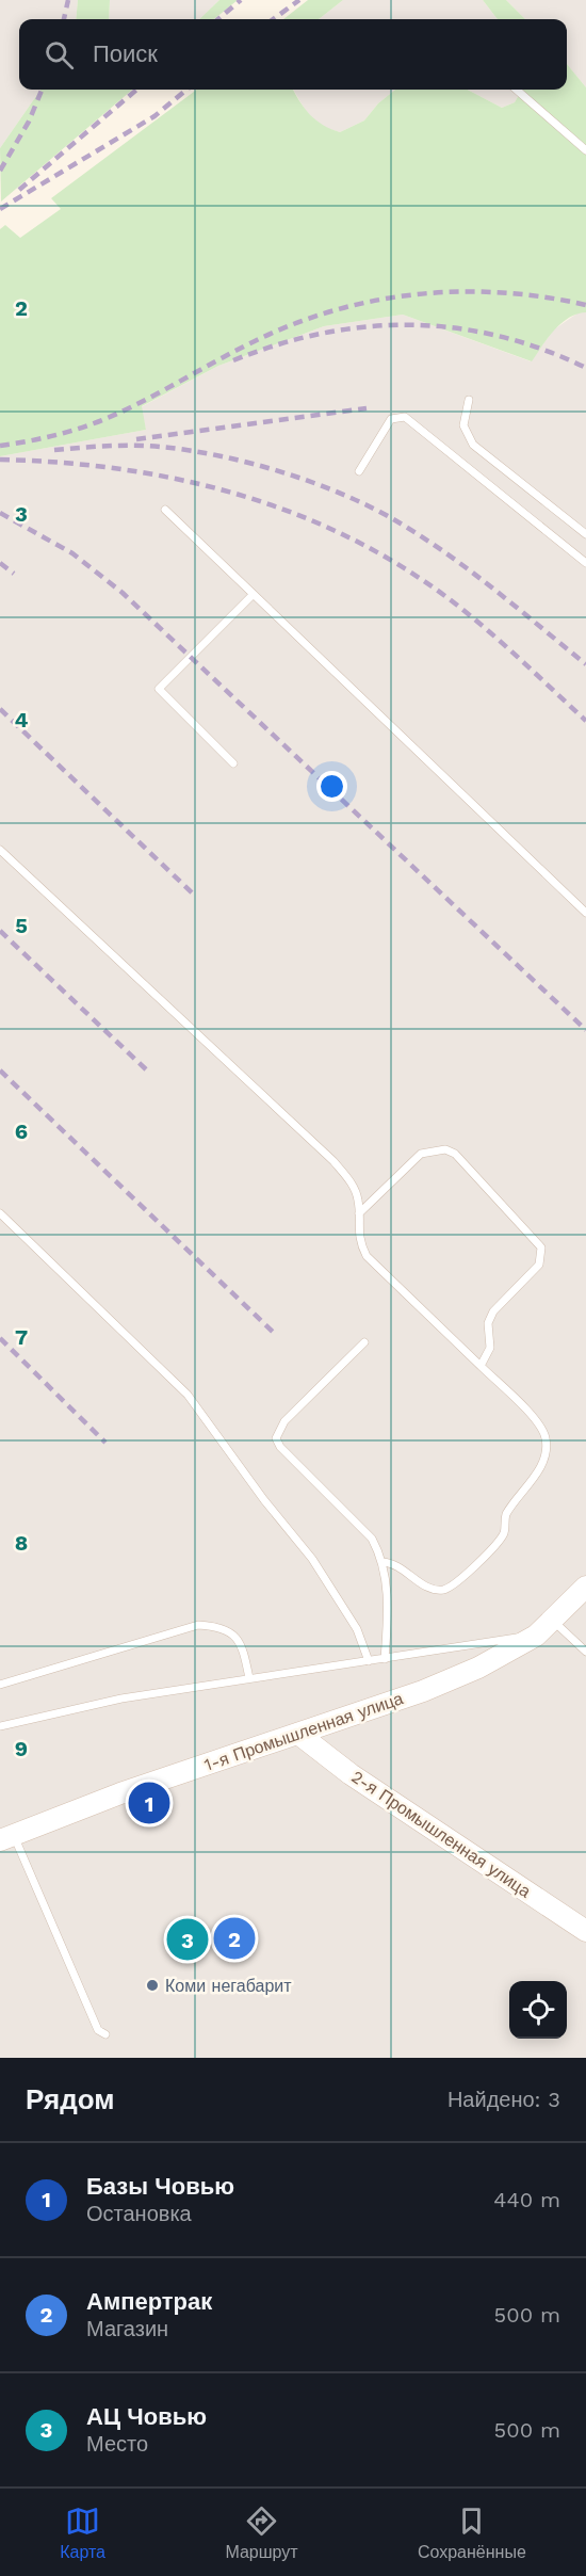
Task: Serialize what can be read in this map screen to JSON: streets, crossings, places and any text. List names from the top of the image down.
{
  "streets": {
    "main road": ["1-я Промышленная улица", "2-я Промышленная улица"]
  },
  "crossings": [
    ["1-я Промышленная улица", "2-я Промышленная улица"]
  ],
  "places": ["Коми негабарит"],
  "page": {
    "search": "Поиск",
    "pins": ["1", "2", "3"],
    "heading": ["Рядом", "Найдено: 3"],
    "list": [
      {
        "mark": "1",
        "name": "Базы Човью",
        "note": "Остановка",
        "value": "440 m"
      },
      {
        "mark": "2",
        "name": "Ампертрак",
        "note": "Магазин",
        "value": "500 m"
      },
      {
        "mark": "3",
        "name": "АЦ Човью",
        "note": "Место",
        "value": "500 m"
      }
    ],
    "nav": ["Карта", "Маршрут", "Сохранённые"]
  },
  "grid": {
    "rows": [
      "2",
      "3",
      "4",
      "5",
      "6",
      "7",
      "8",
      "9"
    ]
  }
}
